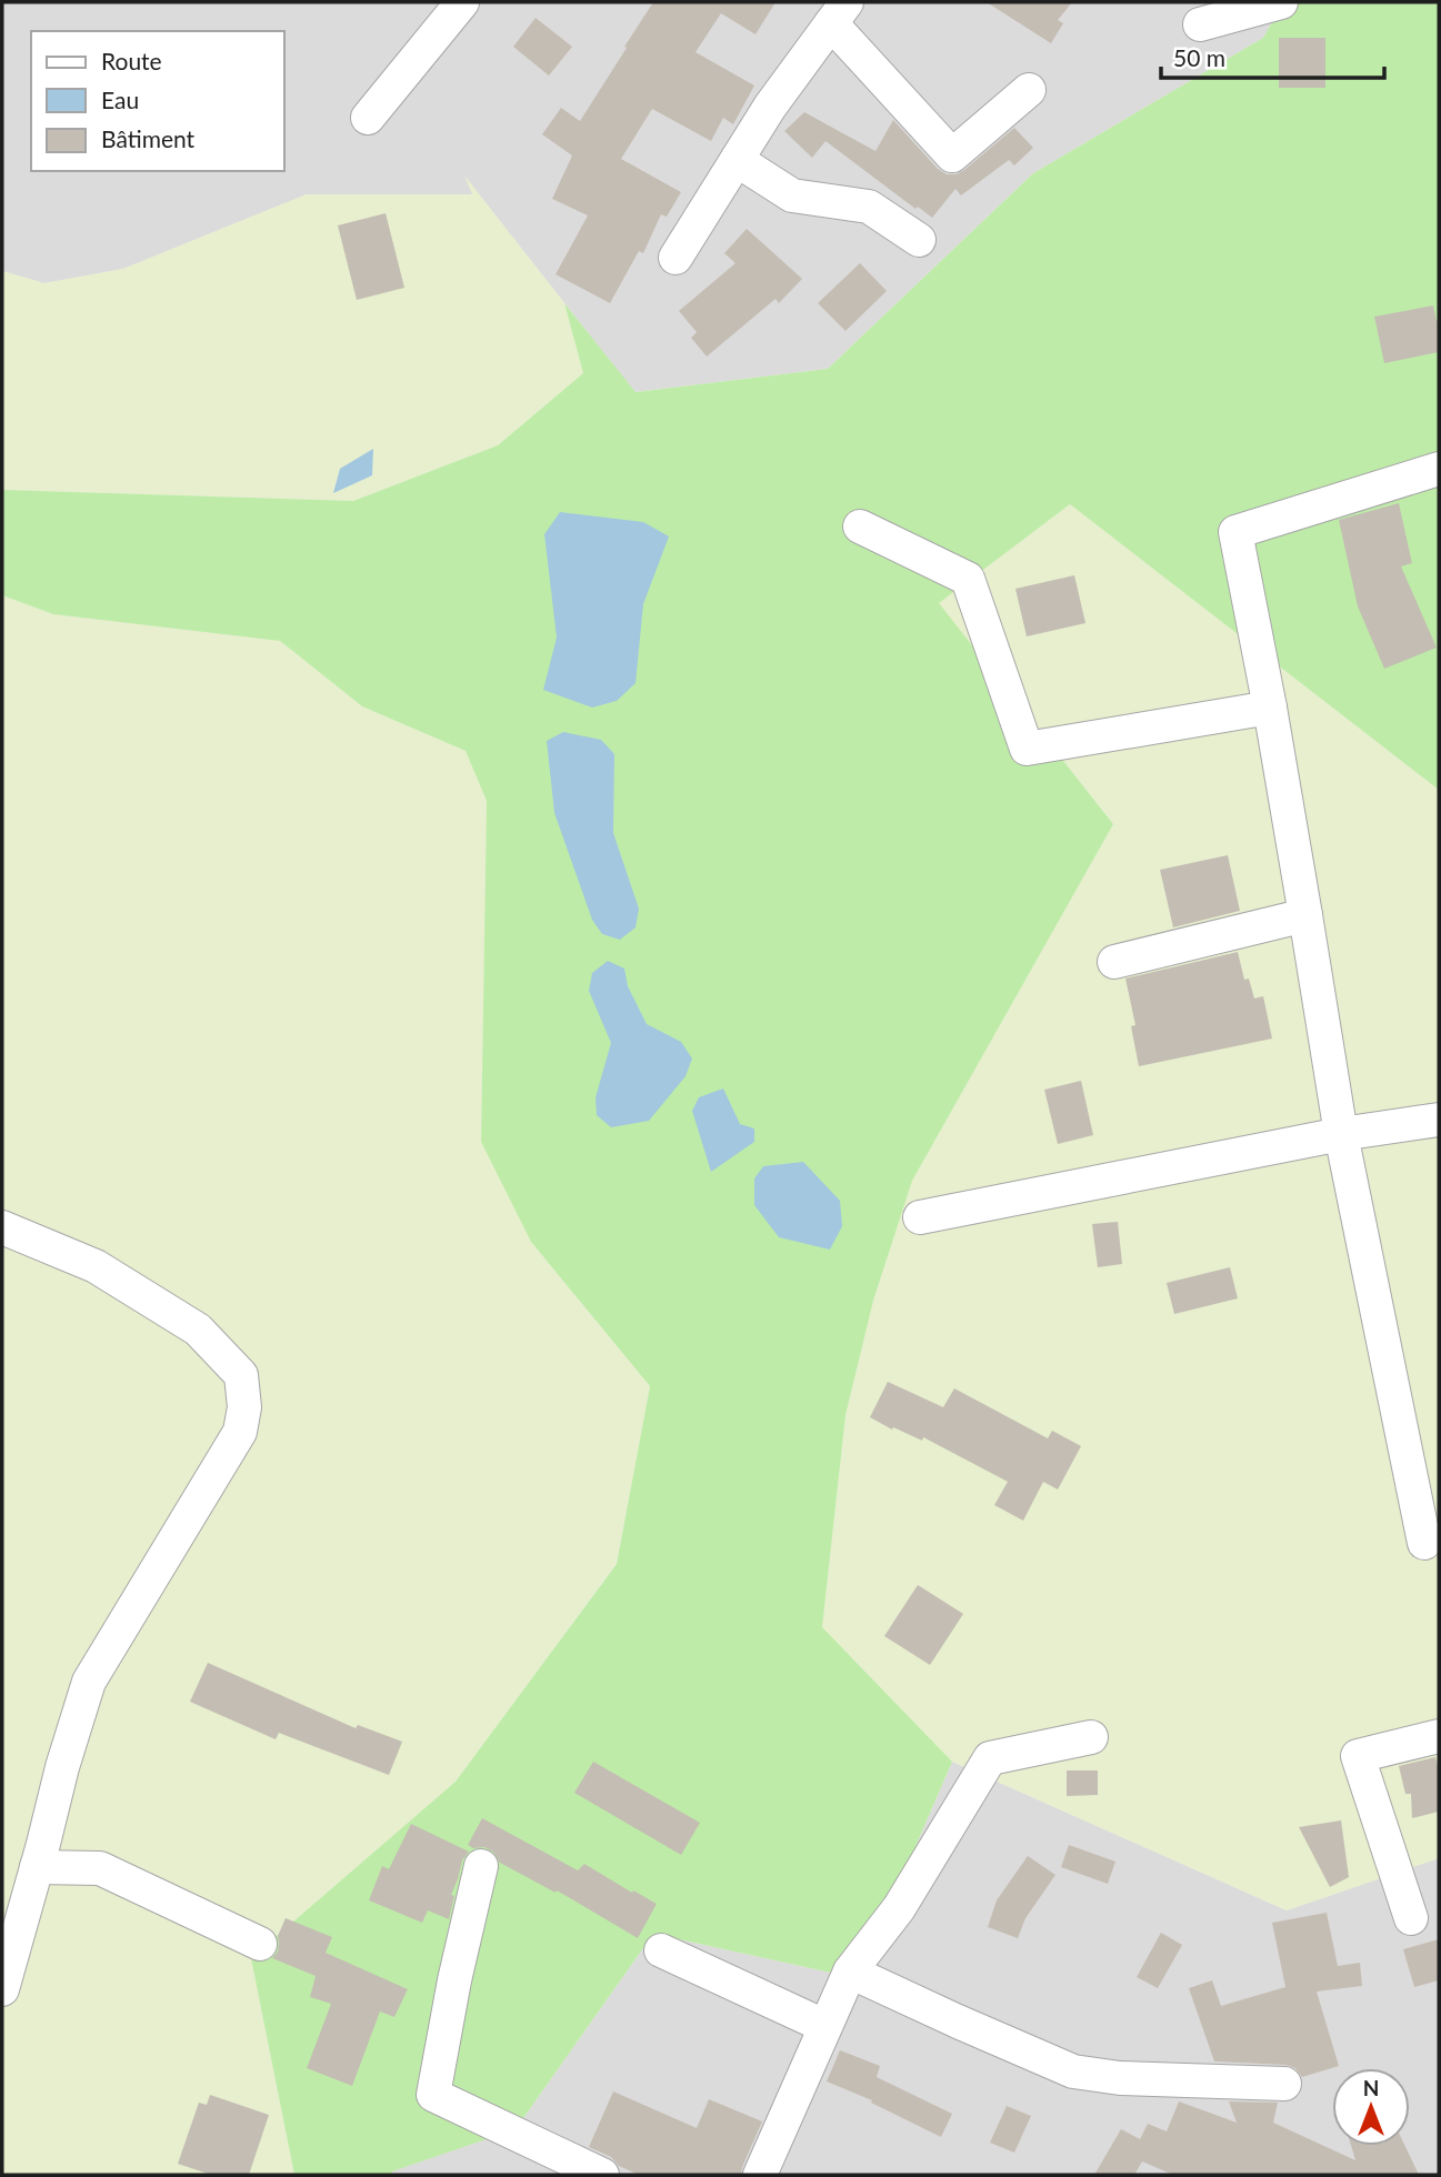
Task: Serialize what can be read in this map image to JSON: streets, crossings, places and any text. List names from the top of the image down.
{
  "legend": ["Route", "Eau", "Bâtiment"],
  "scale_bar": "50 m",
  "north": "top"
}
